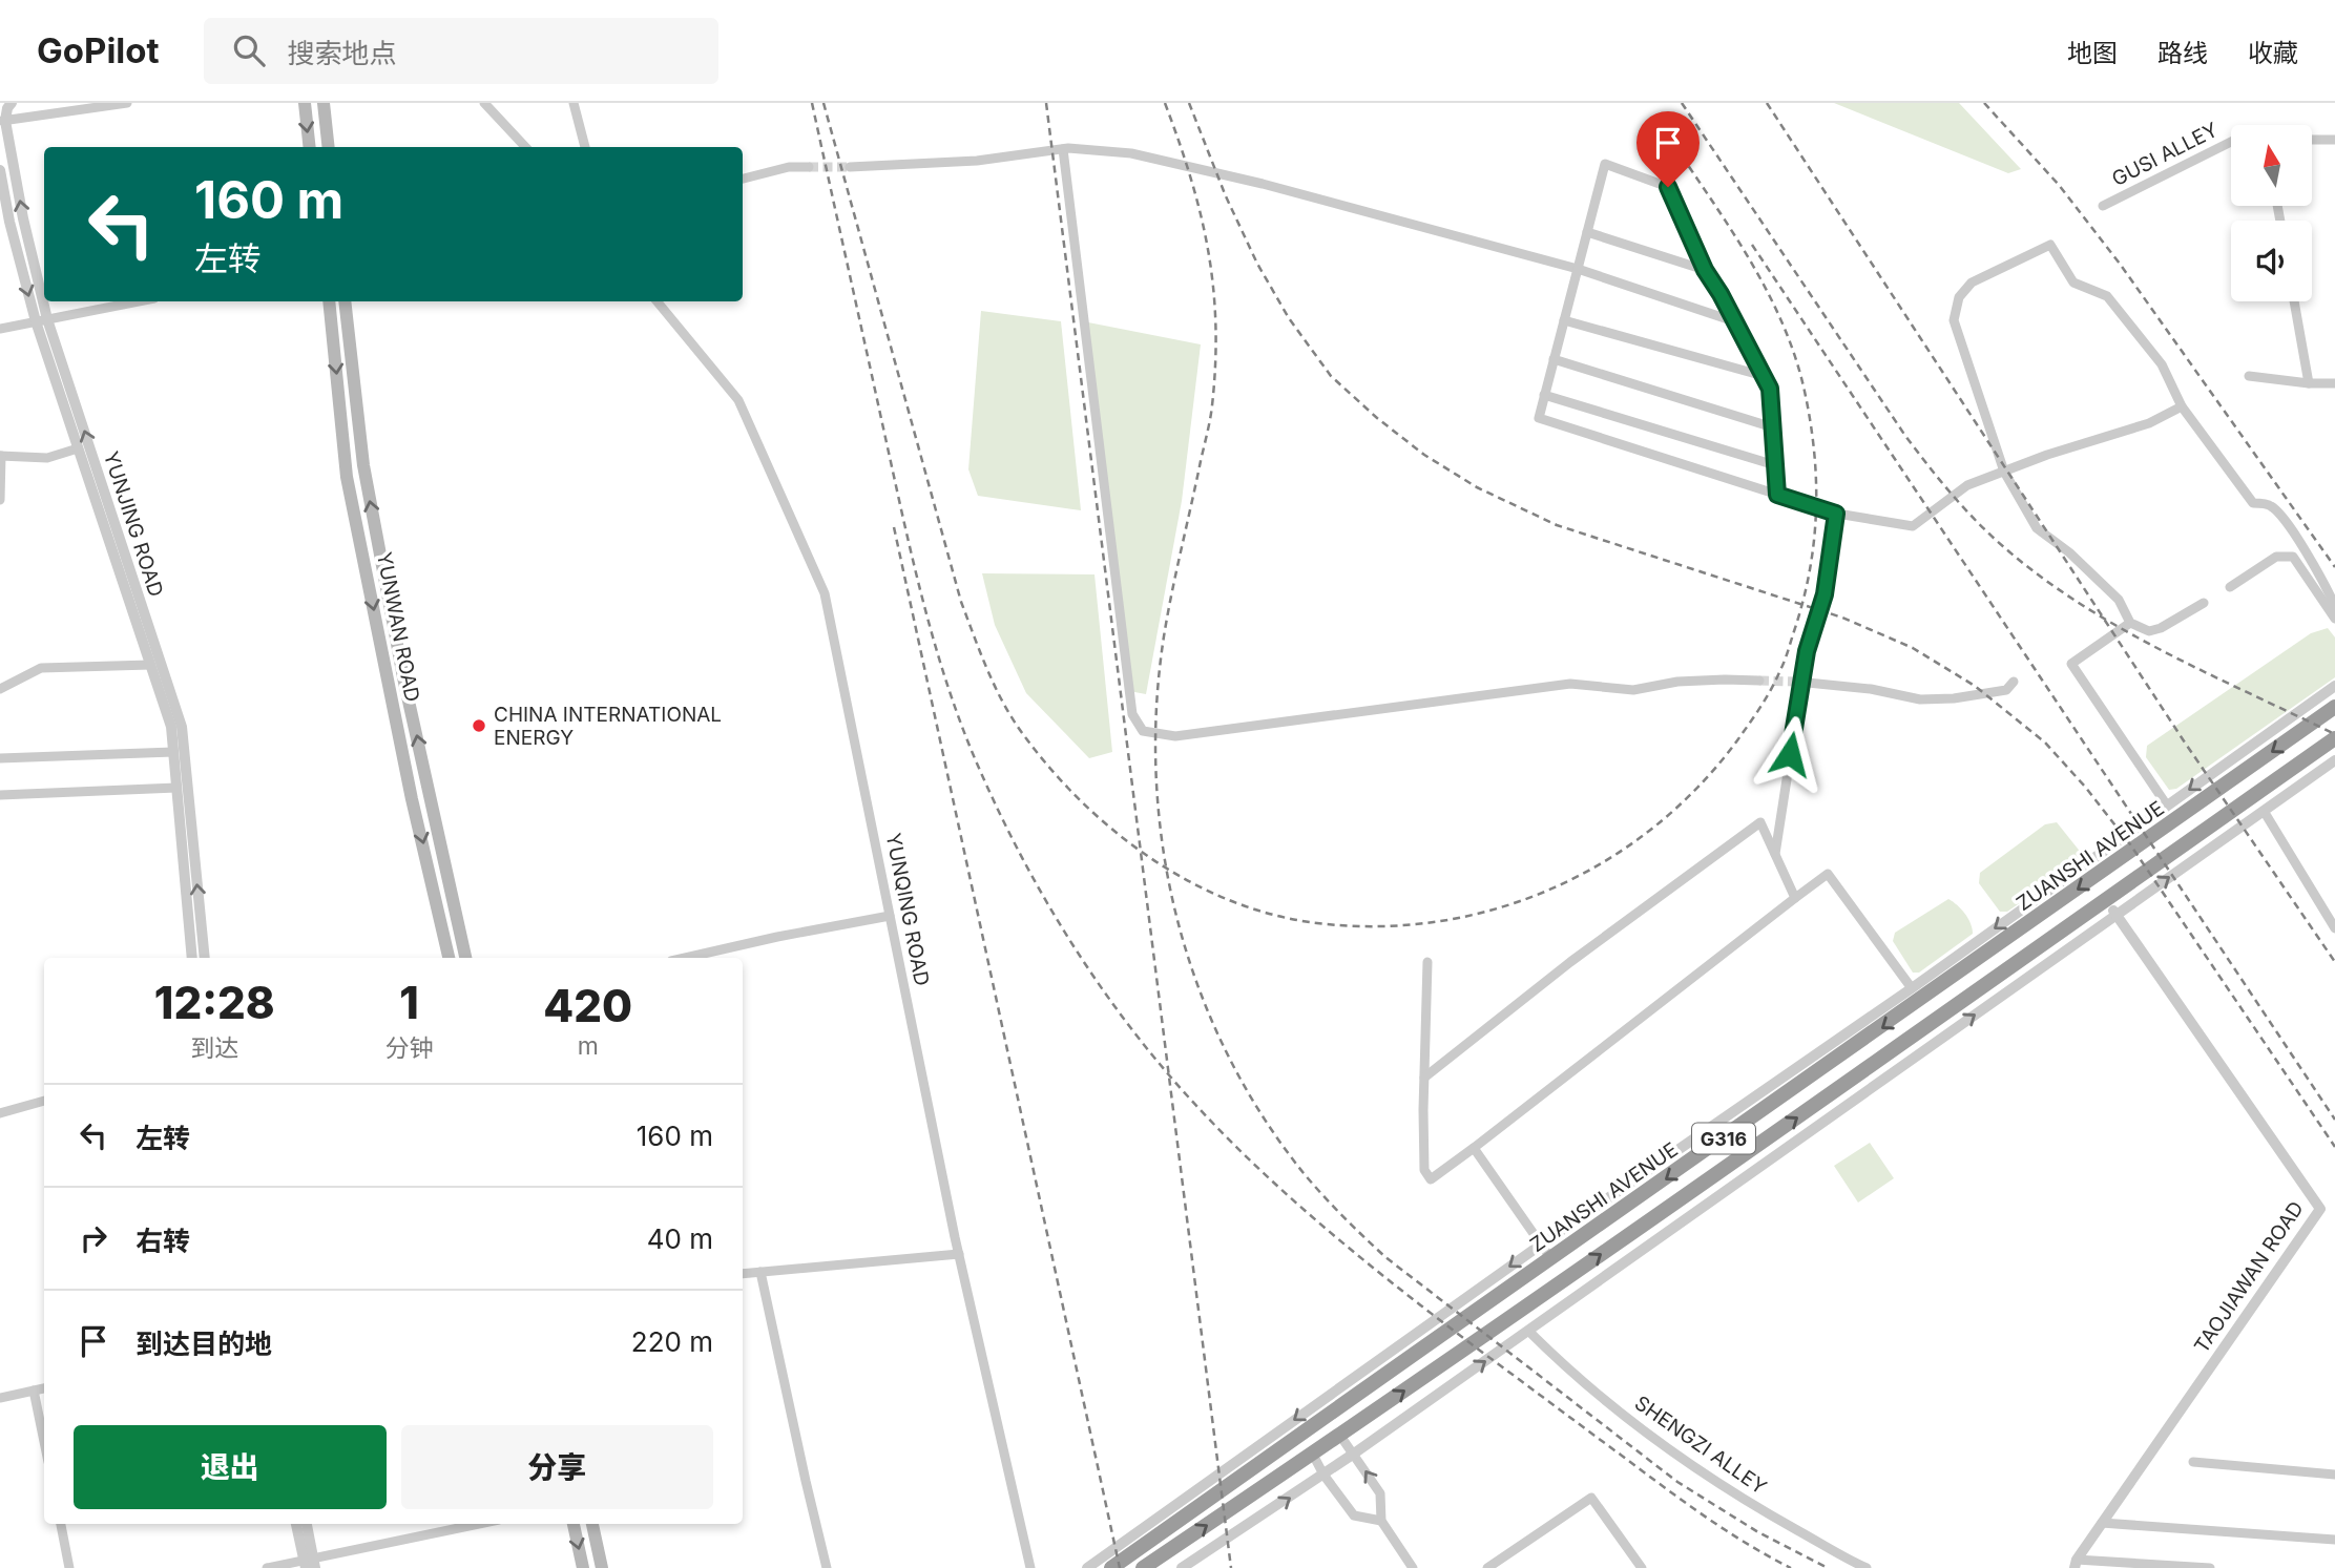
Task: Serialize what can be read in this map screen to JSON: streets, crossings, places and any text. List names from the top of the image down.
{
  "streets": {
    "highway": ["ZUANSHI AVENUE", "G316"],
    "main road": ["YUNWAN ROAD"],
    "street": [
      "GUSI ALLEY",
      "YUNJING ROAD",
      "YUNQING ROAD",
      "TAOJIAWAN ROAD",
      "SHENGZI ALLEY"
    ]
  },
  "crossings": [
    ["G316", "TAOJIAWAN ROAD"]
  ],
  "places": ["CHINA INTERNATIONAL ENERGY"],
  "north": "top",
  "page": {
    "header": "GoPilot",
    "search": "搜索地点",
    "nav": ["地图", "路线", "收藏"],
    "turn": ["160 m", "左转"],
    "eta": [
      "12:28",
      "到达",
      "1",
      "分钟",
      "420",
      "m"
    ],
    "list": [
      {
        "name": "左转",
        "value": "160 m"
      },
      {
        "name": "右转",
        "value": "40 m"
      },
      {
        "name": "到达目的地",
        "value": "220 m"
      }
    ],
    "buttons": ["退出", "分享"]
  }
}
